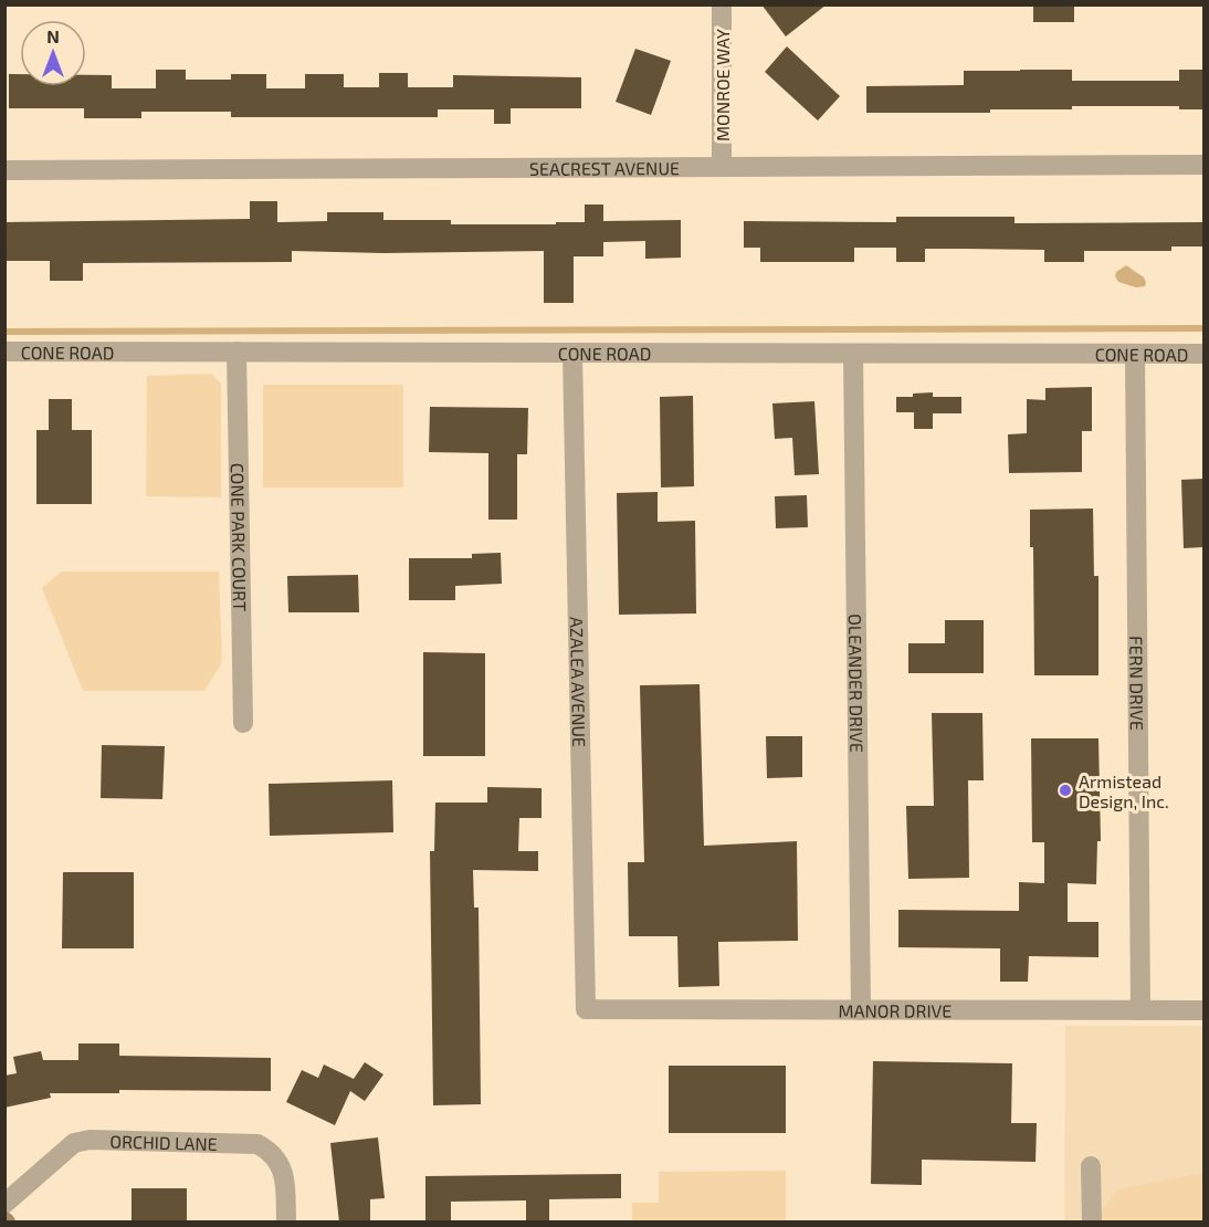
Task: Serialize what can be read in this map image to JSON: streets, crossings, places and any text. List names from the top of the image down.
{
  "streets": {
    "street": [
      "MONROE WAY",
      "SEACREST AVENUE",
      "CONE ROAD",
      "CONE PARK COURT",
      "AZALEA AVENUE",
      "OLEANDER DRIVE",
      "FERN DRIVE",
      "MANOR DRIVE",
      "ORCHID LANE"
    ]
  },
  "crossings": [
    ["MONROE WAY", "SEACREST AVENUE"],
    ["CONE ROAD", "CONE PARK COURT"],
    ["CONE ROAD", "AZALEA AVENUE"],
    ["CONE ROAD", "OLEANDER DRIVE"],
    ["CONE ROAD", "FERN DRIVE"],
    ["AZALEA AVENUE", "MANOR DRIVE"],
    ["OLEANDER DRIVE", "MANOR DRIVE"],
    ["FERN DRIVE", "MANOR DRIVE"]
  ],
  "places": ["Armistead Design, Inc."],
  "north": "top"
}
